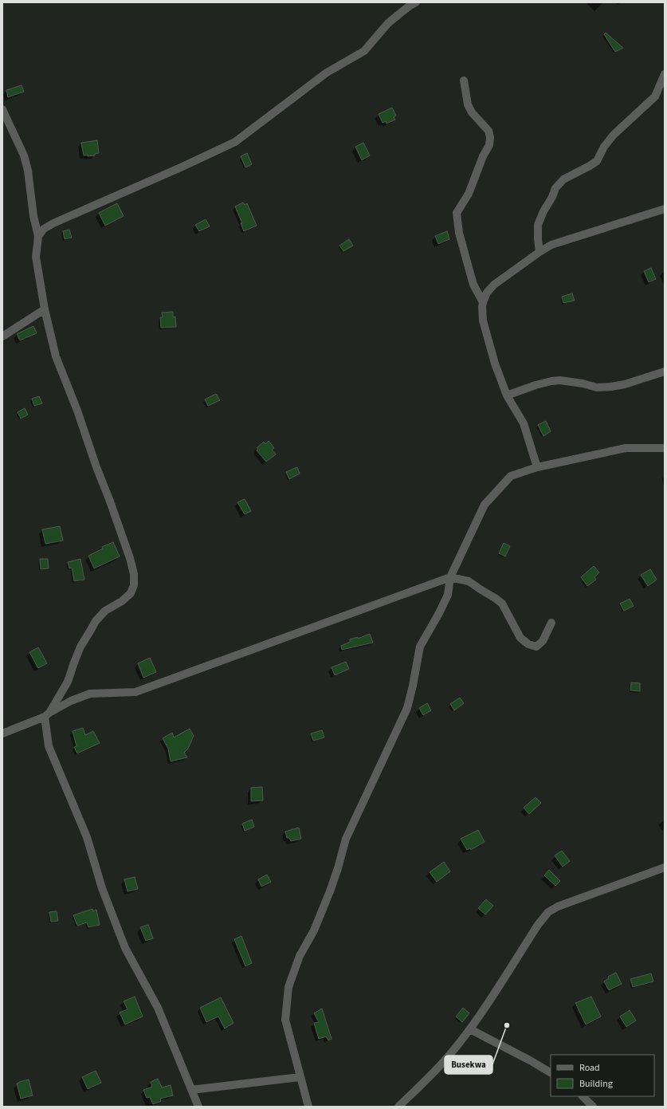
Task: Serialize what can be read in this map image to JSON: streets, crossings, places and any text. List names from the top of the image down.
{
  "places": ["Busekwa"],
  "legend": ["Road", "Building"]
}
